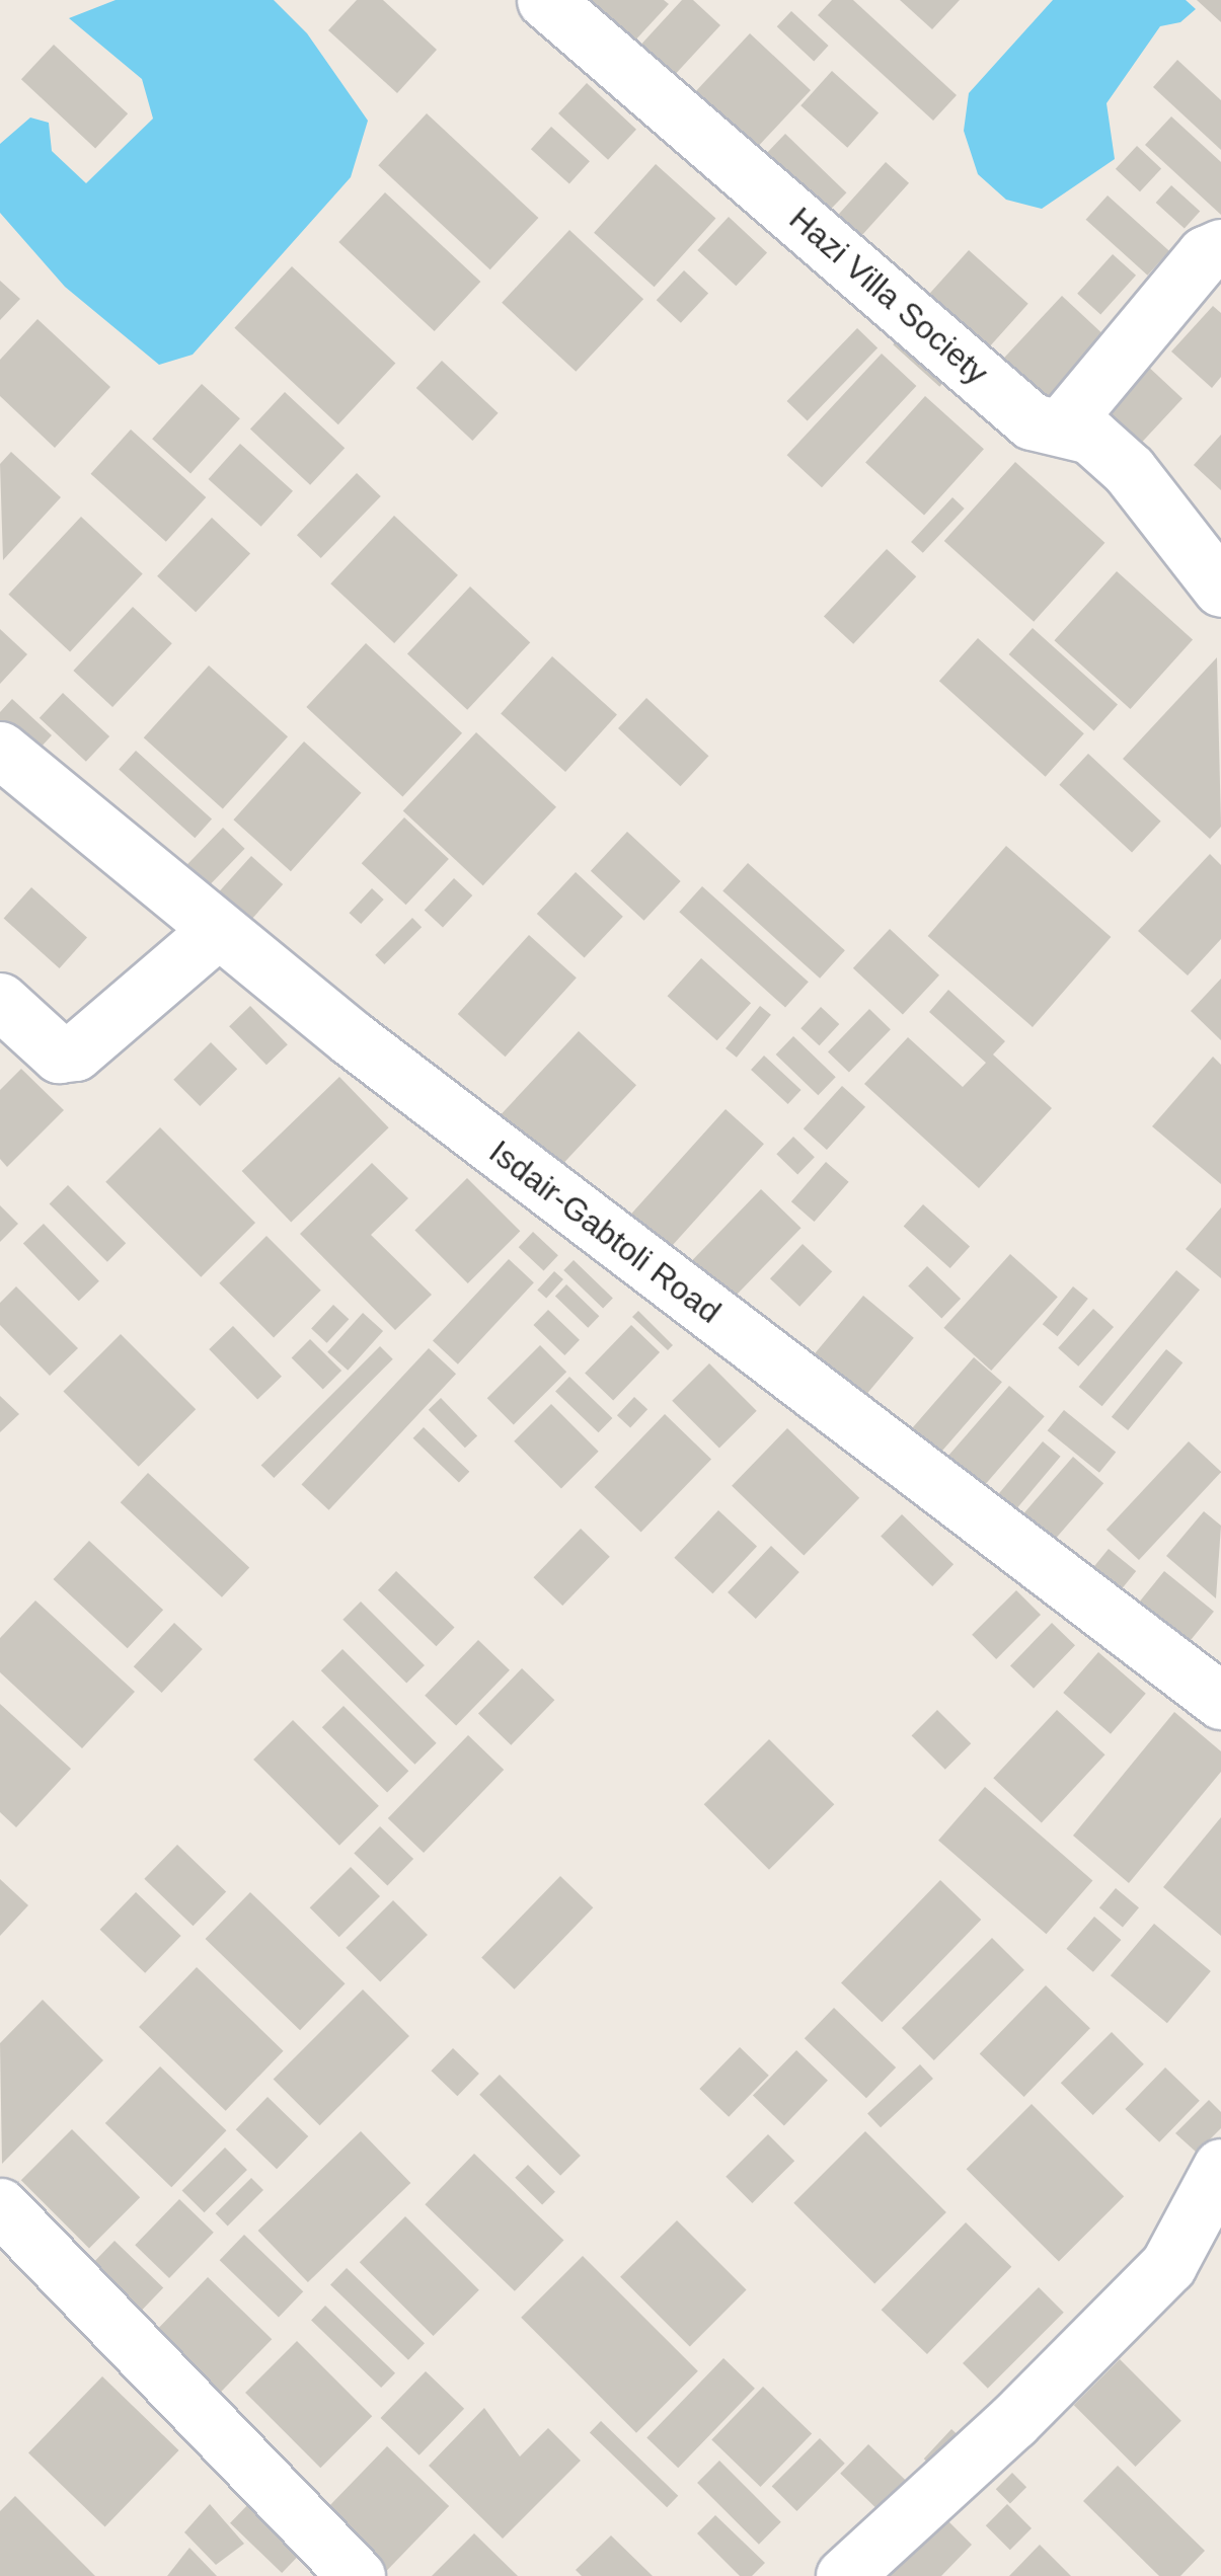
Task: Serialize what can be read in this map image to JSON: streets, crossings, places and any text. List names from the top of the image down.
{
  "streets": {
    "street": ["Hazi Villa Society", "Isdair-Gabtoli Road"]
  }
}
